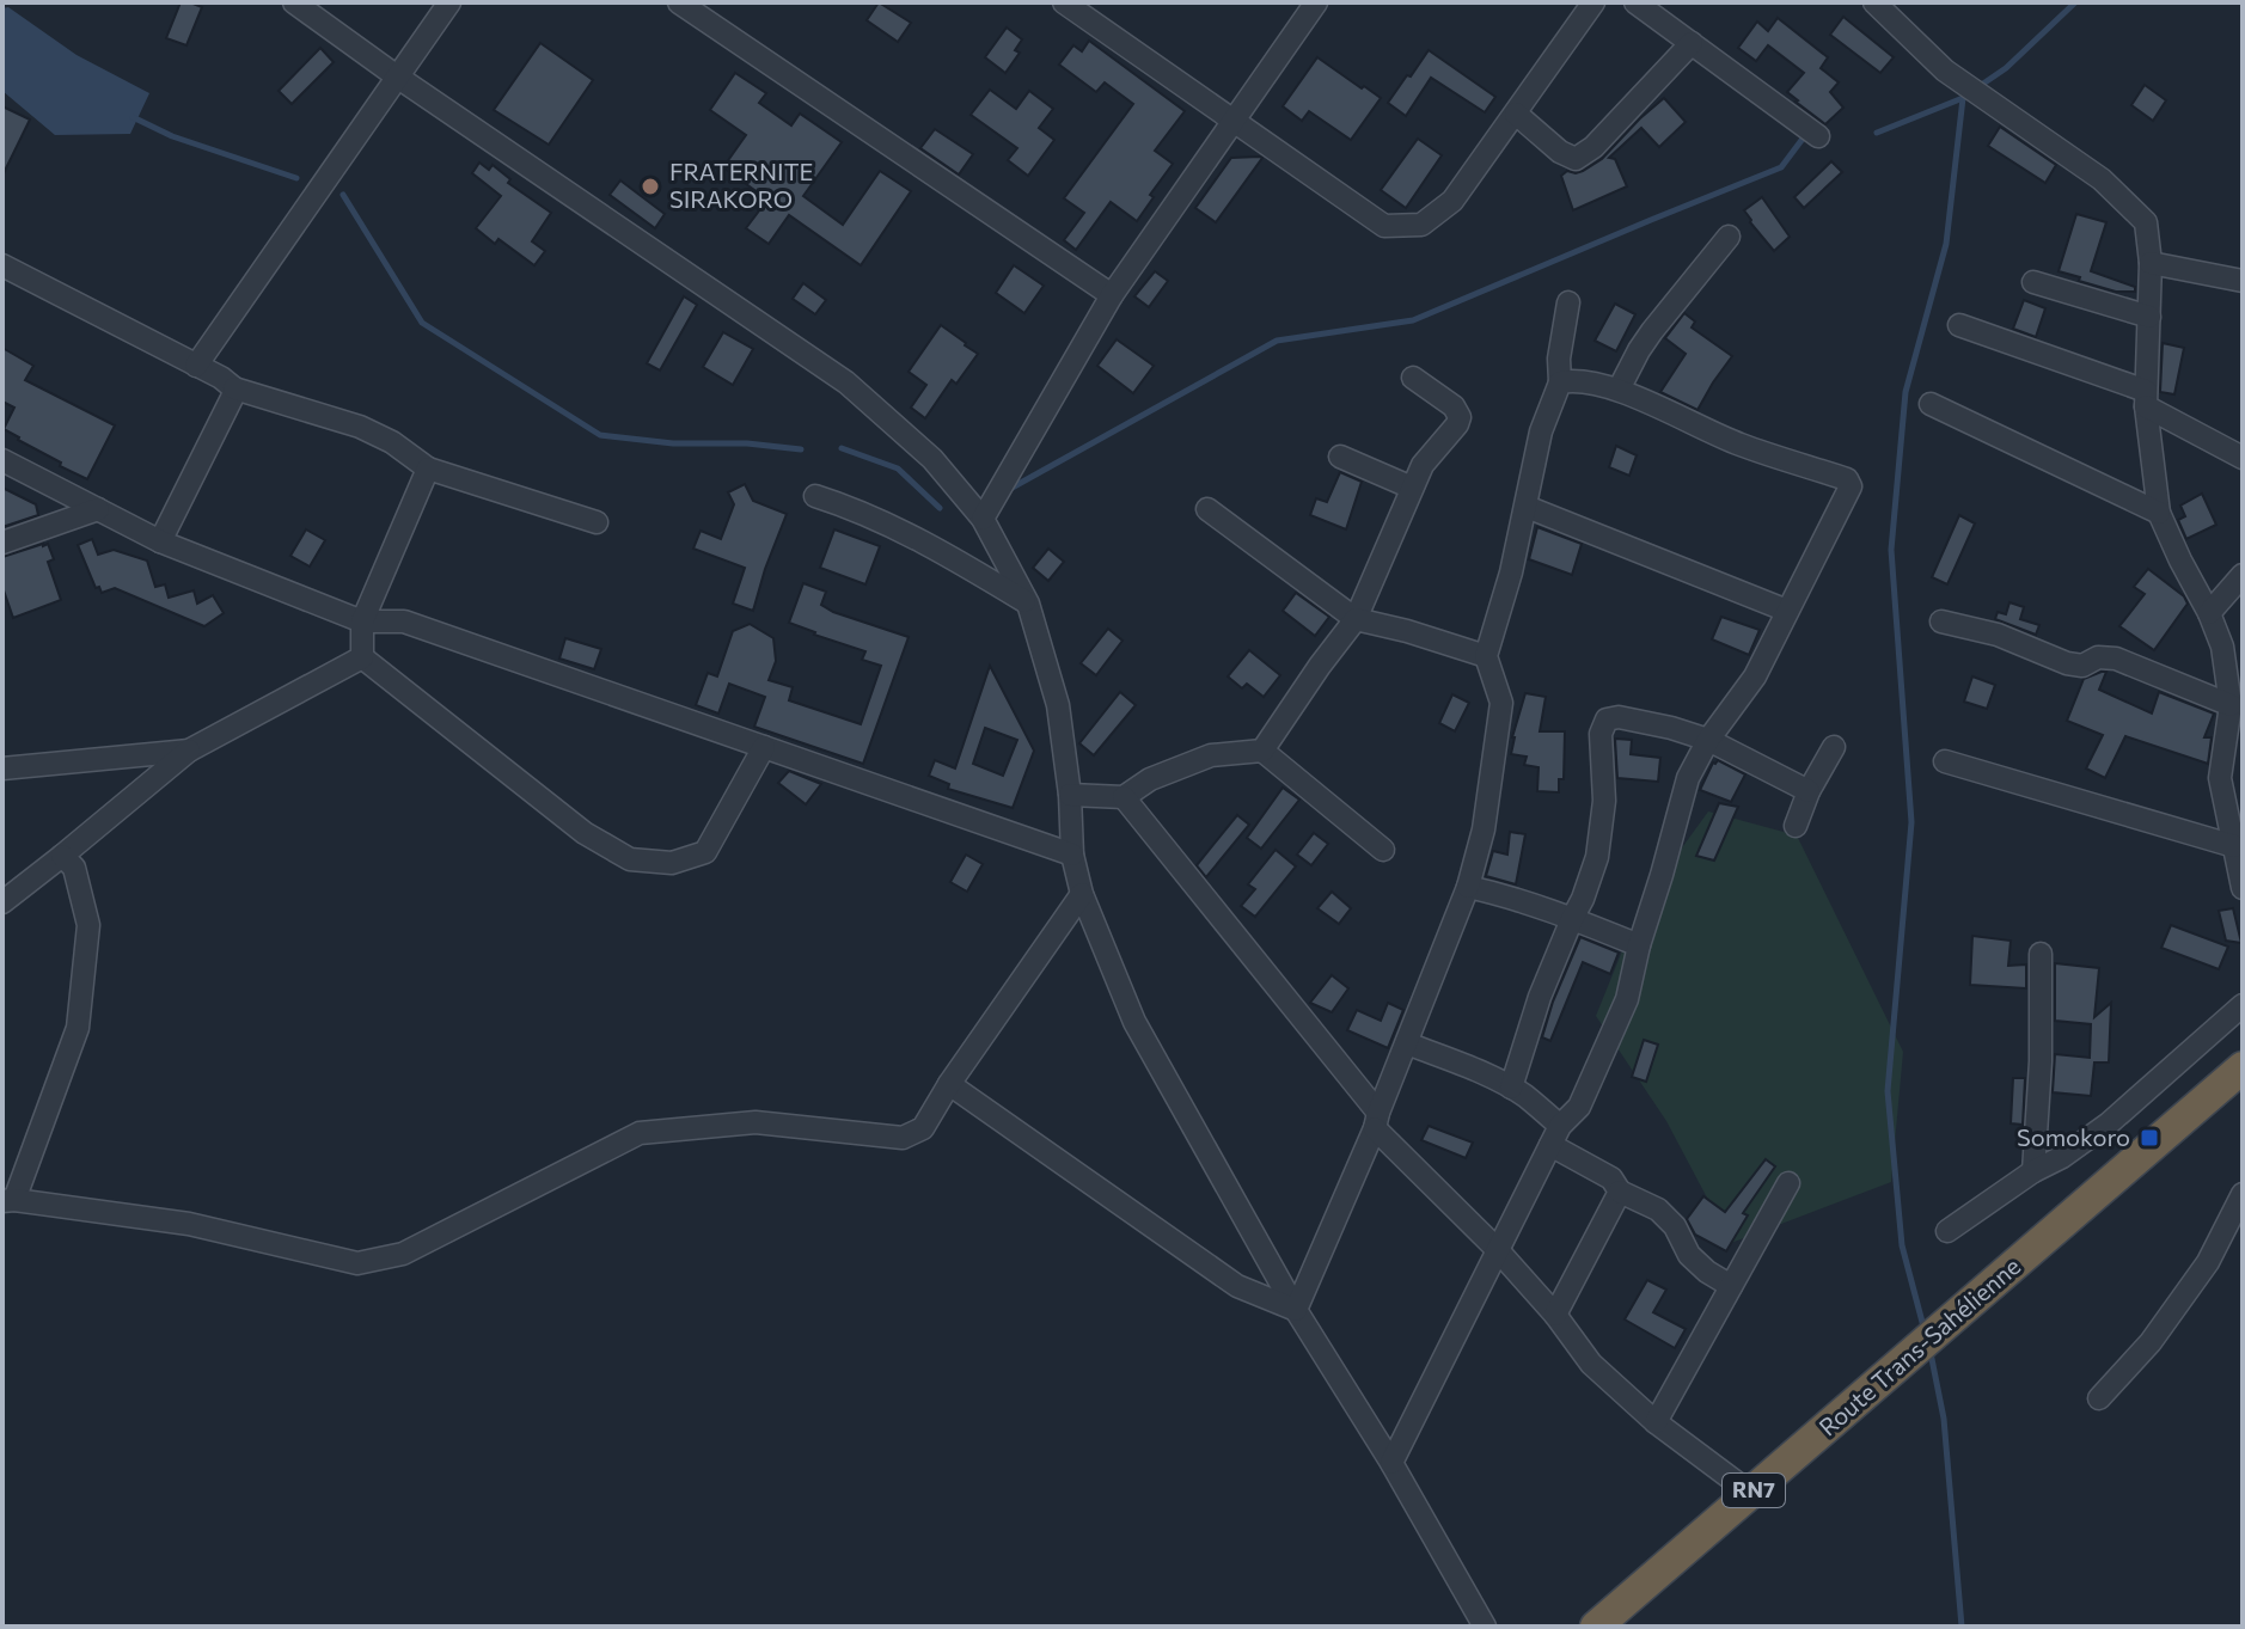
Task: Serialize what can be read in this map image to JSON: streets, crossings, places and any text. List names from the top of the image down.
{
  "streets": {
    "highway": ["Route Trans-Sahélienne", "RN7"]
  },
  "places": {
    "other": ["FRATERNITE SIRAKORO"],
    "transit": ["Somokoro"]
  }
}
